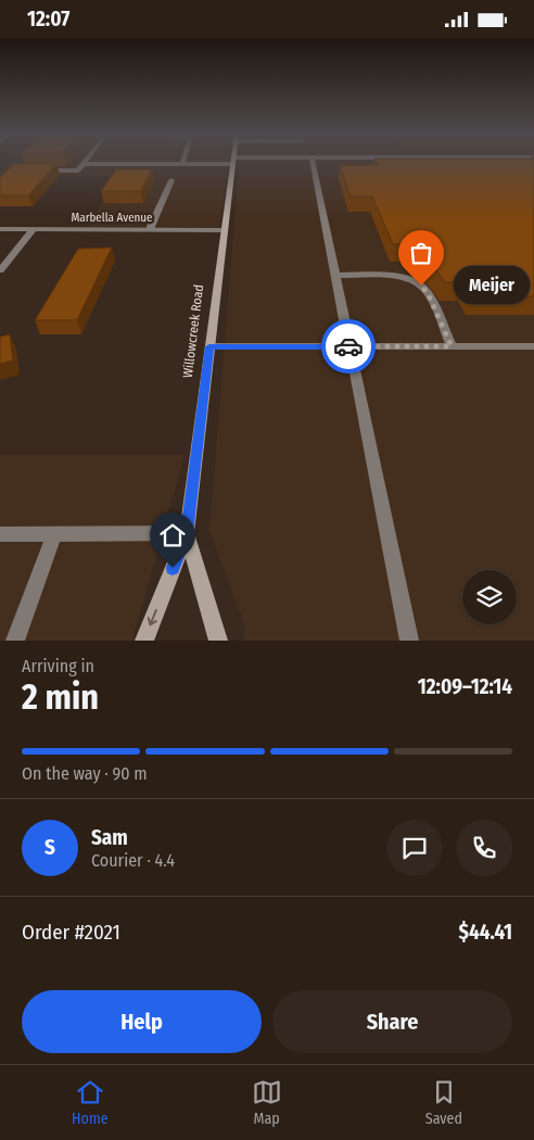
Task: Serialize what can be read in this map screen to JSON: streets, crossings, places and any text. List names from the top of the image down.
{
  "streets": {
    "main road": ["Willowcreek Road"],
    "street": ["Marbella Avenue"]
  },
  "crossings": [
    ["Marbella Avenue", "Willowcreek Road"]
  ],
  "places": ["Meijer"],
  "page": {
    "status": "12:07",
    "bubble": "Meijer",
    "heading": ["2 min", "Arriving in", "12:09–12:14"],
    "panel": [
      "Sam",
      "Courier · 4.4",
      "Order #2021",
      "$44.41"
    ],
    "bar": "On the way · 90 m",
    "round": "S",
    "buttons": ["Help", "Share"],
    "tabs": ["Home", "Map", "Saved"]
  }
}
